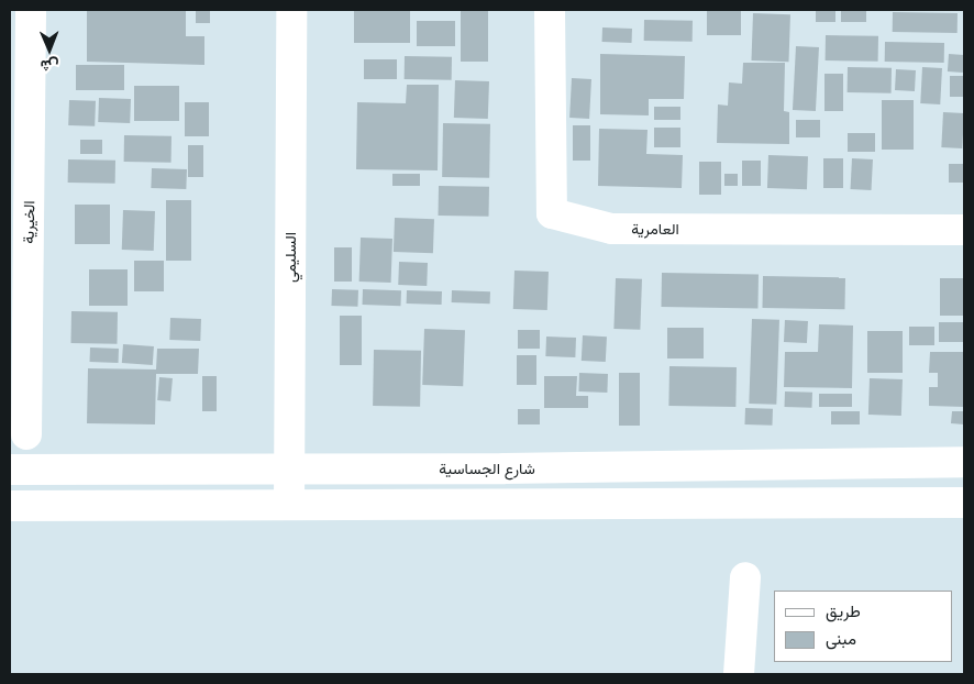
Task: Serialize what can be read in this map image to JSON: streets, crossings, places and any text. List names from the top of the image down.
{
  "streets": {
    "street": [
      "الخيرية",
      "العامرية",
      "السليمي",
      "شارع الجساسية"
    ]
  },
  "crossings": [
    ["السليمي", "شارع الجساسية"]
  ],
  "legend": ["طريق", "مبنى"],
  "north": "bottom"
}
